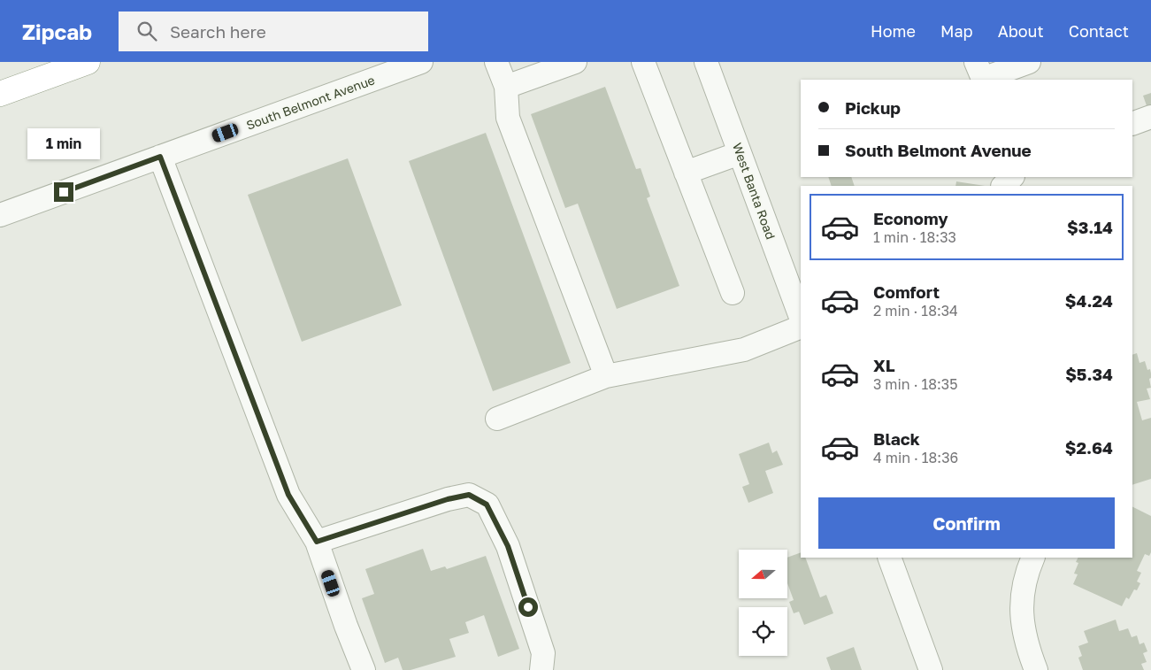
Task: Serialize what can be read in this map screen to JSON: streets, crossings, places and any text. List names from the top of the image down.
{
  "streets": {
    "street": ["South Belmont Avenue", "West Banta Road"]
  },
  "north": "left",
  "page": {
    "header": "Zipcab",
    "search": "Search here",
    "nav": [
      "Home",
      "Map",
      "About",
      "Contact"
    ],
    "banner": ["Pickup", "South Belmont Avenue"],
    "bubble": "1 min",
    "list": [
      {
        "name": "Economy",
        "note": "1 min · 18:33",
        "value": "$3.14"
      },
      {
        "name": "Comfort",
        "note": "2 min · 18:34",
        "value": "$4.24"
      },
      {
        "name": "XL",
        "note": "3 min · 18:35",
        "value": "$5.34"
      },
      {
        "name": "Black",
        "note": "4 min · 18:36",
        "value": "$2.64"
      }
    ],
    "buttons": "Confirm"
  }
}
